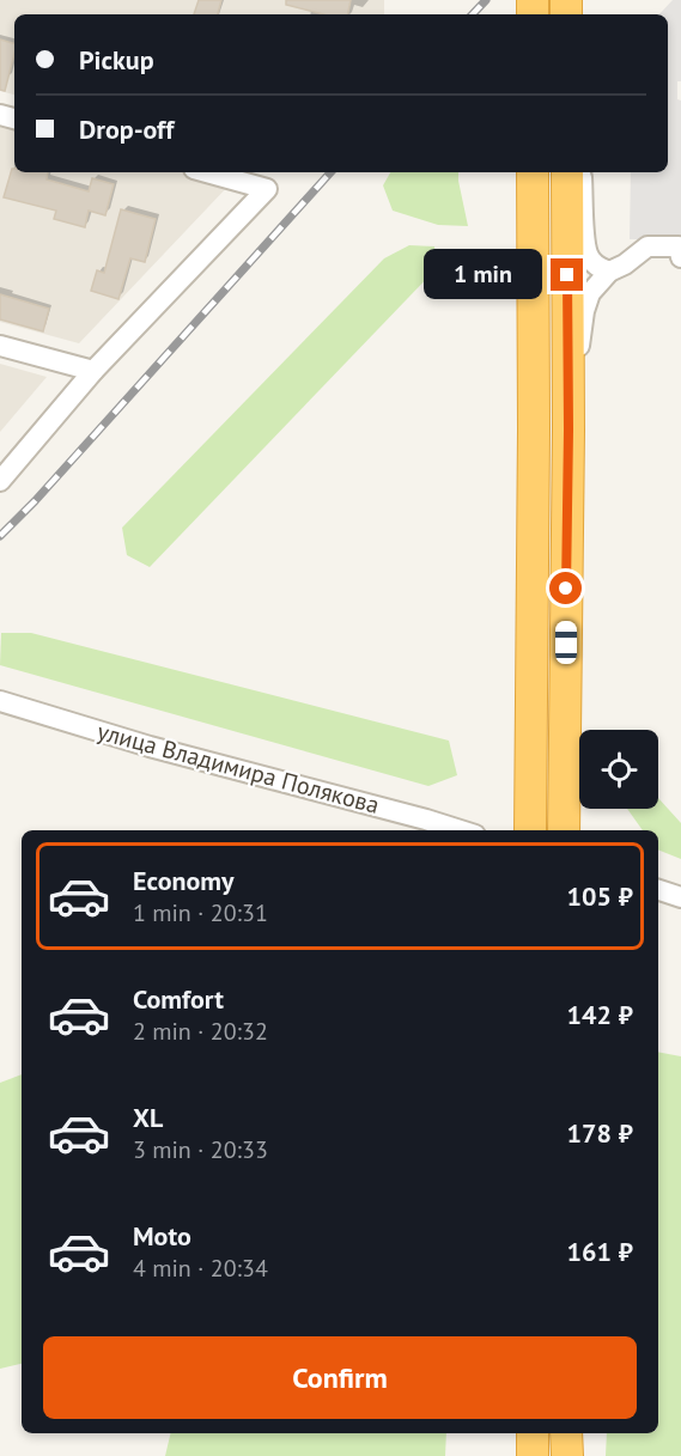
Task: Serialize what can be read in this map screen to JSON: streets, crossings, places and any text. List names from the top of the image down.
{
  "streets": {
    "street": ["улица Владимира Полякова"]
  },
  "page": {
    "banner": ["Pickup", "Drop-off"],
    "bubble": "1 min",
    "list": [
      {
        "name": "Economy",
        "note": "1 min · 20:31",
        "value": "105 ₽"
      },
      {
        "name": "Comfort",
        "note": "2 min · 20:32",
        "value": "142 ₽"
      },
      {
        "name": "XL",
        "note": "3 min · 20:33",
        "value": "178 ₽"
      },
      {
        "name": "Moto",
        "note": "4 min · 20:34",
        "value": "161 ₽"
      }
    ],
    "buttons": "Confirm"
  }
}
